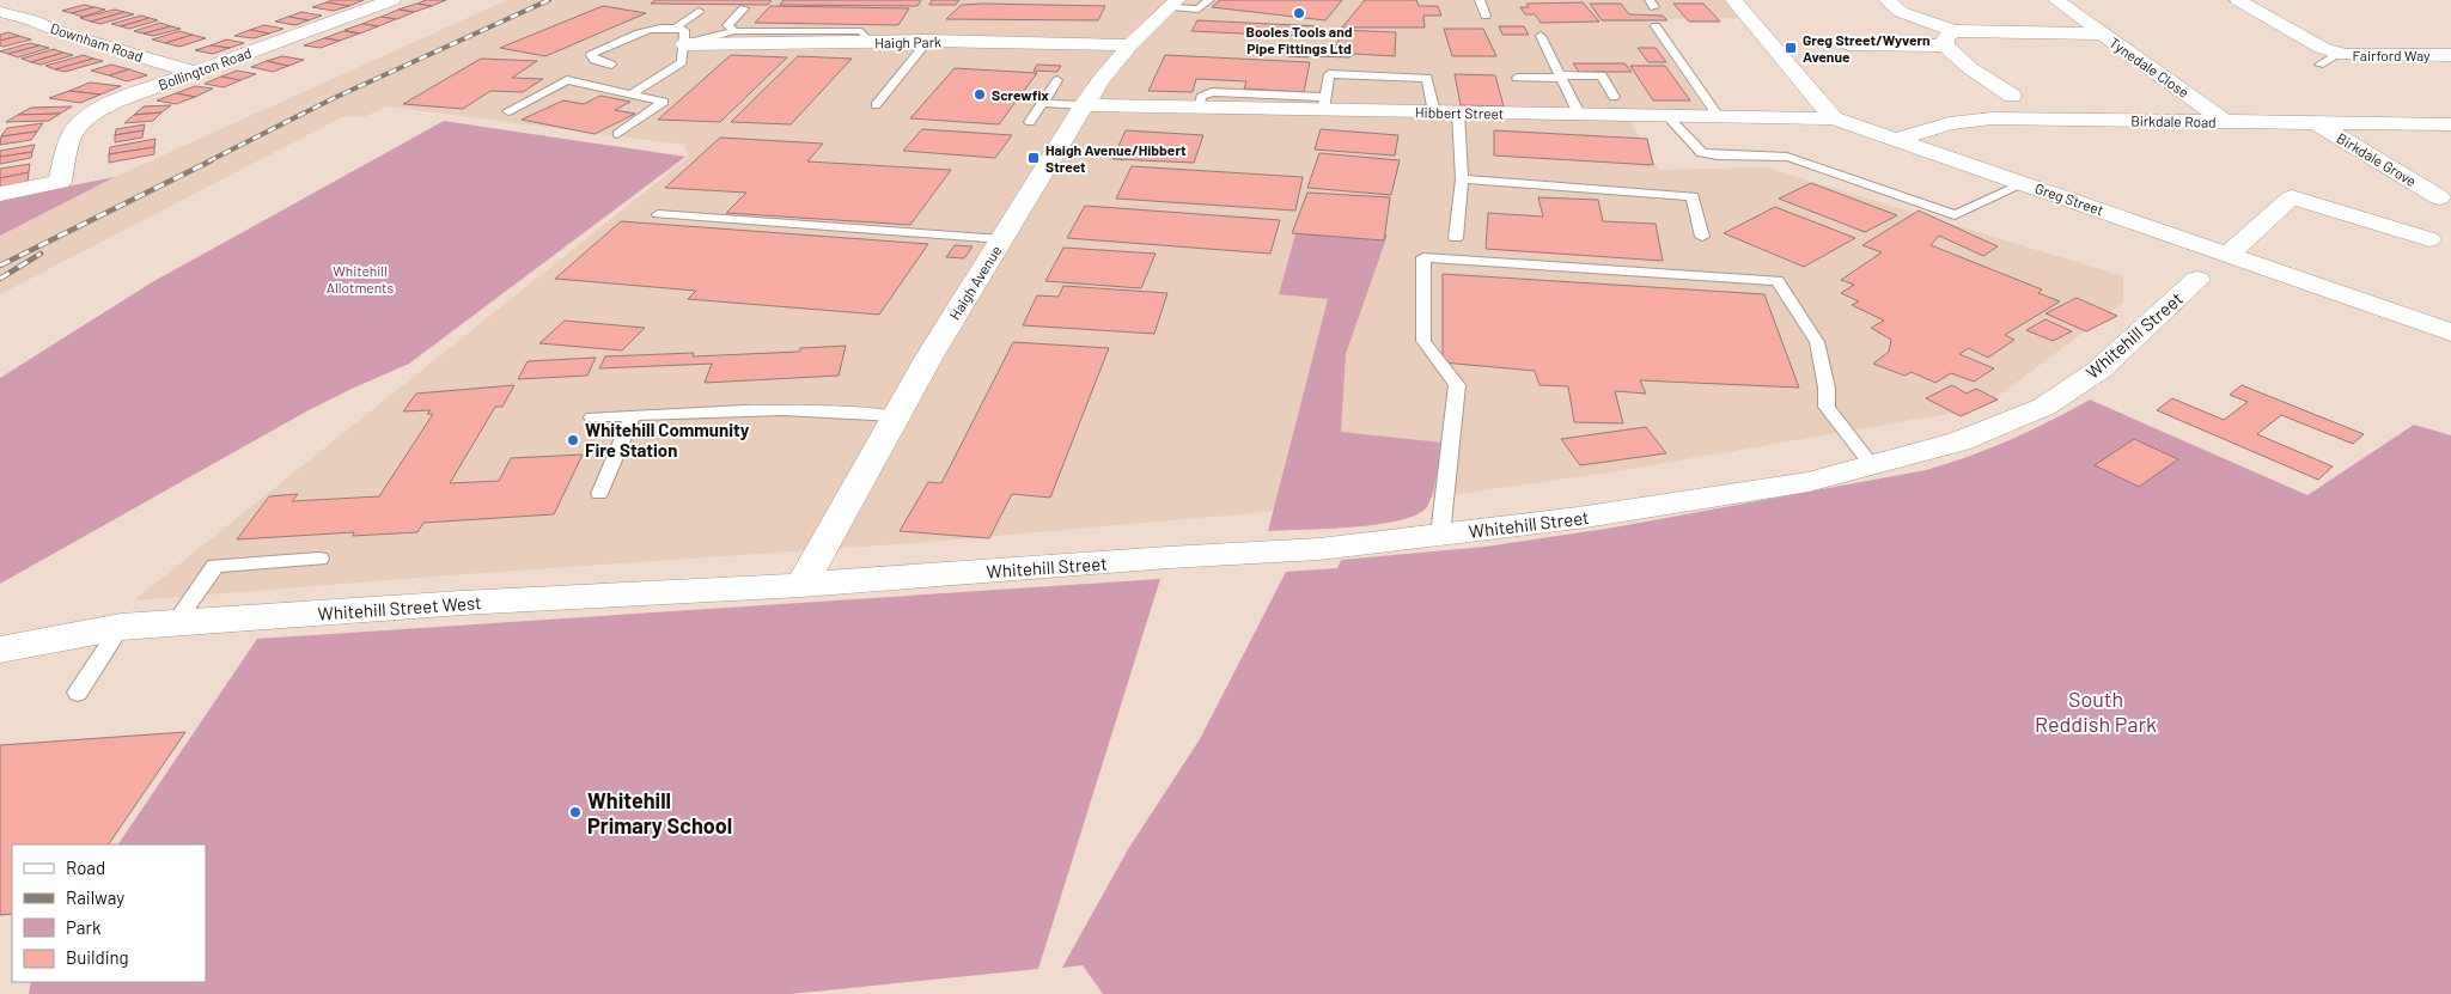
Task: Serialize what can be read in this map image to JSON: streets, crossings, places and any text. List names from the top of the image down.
{
  "streets": {
    "street": [
      "Downham Road",
      "Haigh Park",
      "Fairford Way",
      "Tynedale Close",
      "Bollington Road",
      "Hibbert Street",
      "Birkdale Road",
      "Birkdale Grove",
      "Greg Street",
      "Haigh Avenue",
      "Whitehill Street",
      "Whitehill Street West"
    ]
  },
  "crossings": [
    ["Downham Road", "Bollington Road"],
    ["Haigh Park", "Haigh Avenue"],
    ["Tynedale Close", "Birkdale Road"],
    ["Hibbert Street", "Greg Street"],
    ["Hibbert Street", "Haigh Avenue"],
    ["Birkdale Road", "Birkdale Grove"],
    ["Birkdale Road", "Greg Street"],
    ["Haigh Avenue", "Whitehill Street"],
    ["Haigh Avenue", "Whitehill Street West"],
    ["Whitehill Street", "Whitehill Street West"]
  ],
  "parks": ["Whitehill Allotments", "South Reddish Park"],
  "places": {
    "other": [
      "Booles Tools and Pipe Fittings Ltd",
      "Screwfix",
      "Whitehill Community Fire Station",
      "Whitehill Primary School"
    ],
    "transit": ["Greg Street/Wyvern Avenue", "Haigh Avenue/Hibbert Street"]
  },
  "legend": [
    "Road",
    "Railway",
    "Park",
    "Building"
  ]
}
